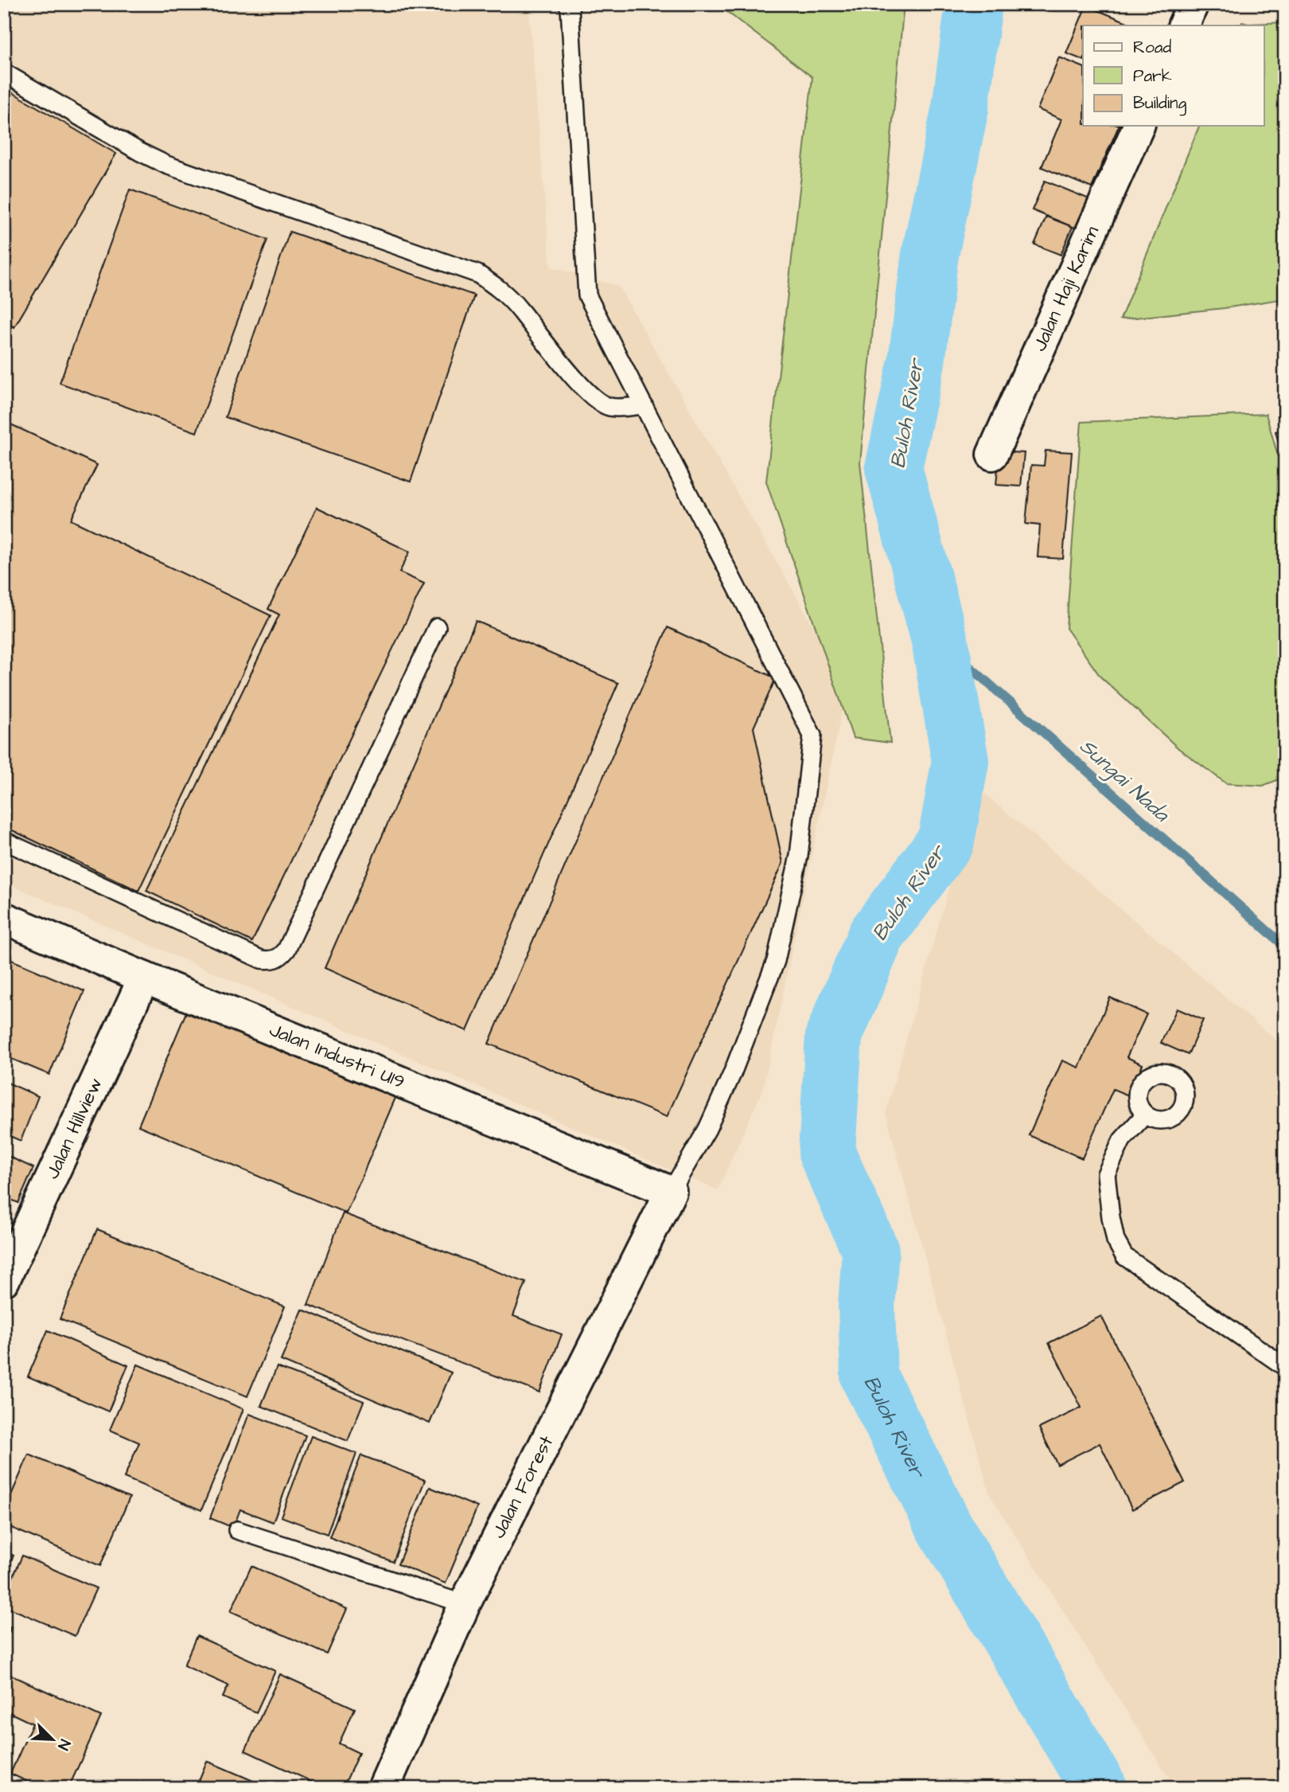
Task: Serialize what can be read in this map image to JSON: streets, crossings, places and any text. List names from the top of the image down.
{
  "streets": {
    "street": [
      "Jalan Haji Karim",
      "Jalan Industri U19",
      "Jalan Hillview",
      "Jalan Forest"
    ]
  },
  "crossings": [
    ["Jalan Industri U19", "Jalan Hillview"],
    ["Jalan Industri U19", "Jalan Forest"]
  ],
  "water": ["Buloh River", "Sungai Nada"],
  "legend": ["Road", "Park", "Building"],
  "north": "bottom right"
}
